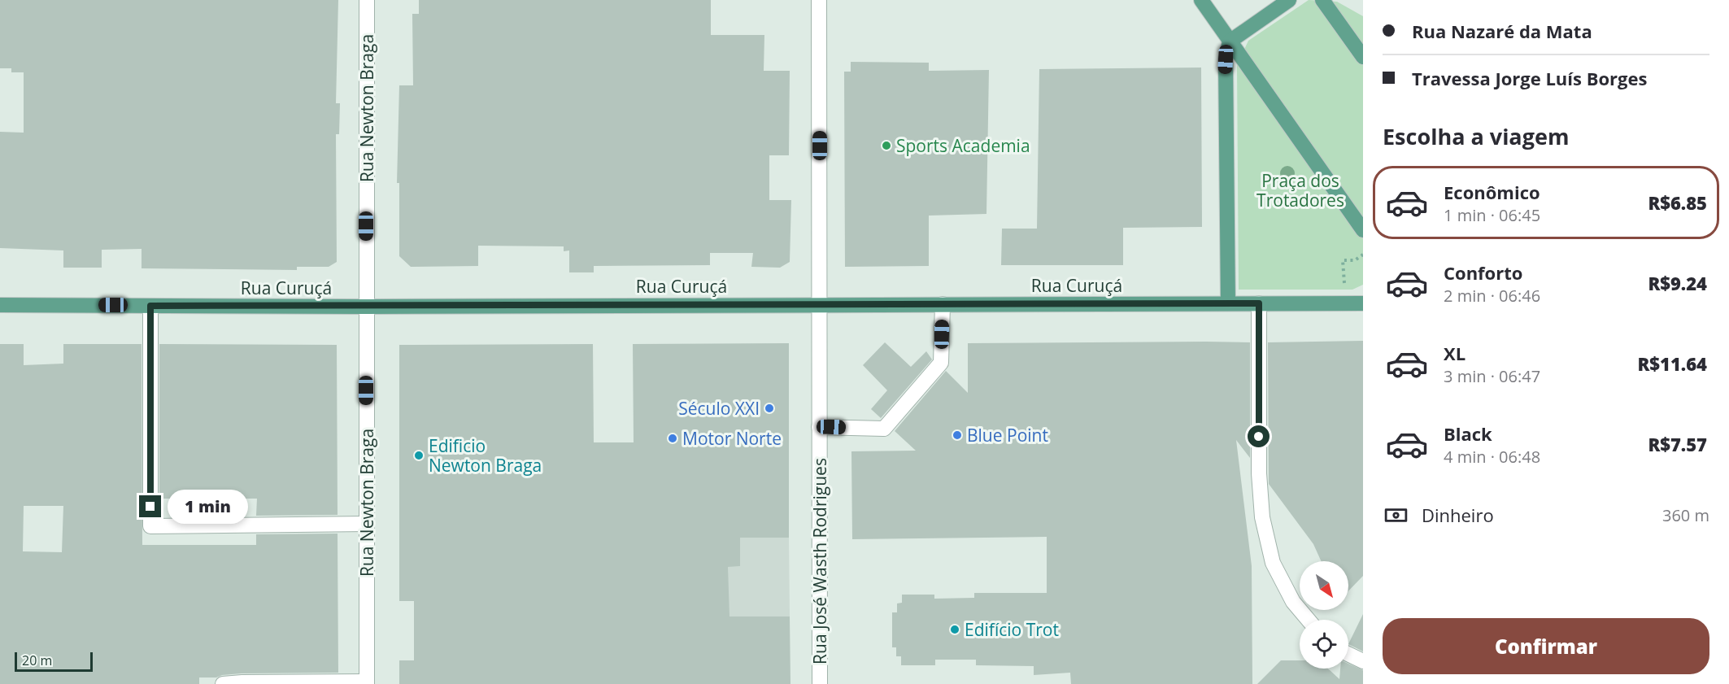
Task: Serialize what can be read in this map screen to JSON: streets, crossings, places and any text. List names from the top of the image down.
{
  "streets": {
    "main road": ["Rua Curuçá"],
    "street": ["Rua Newton Braga", "Rua José Wasth Rodrigues"]
  },
  "crossings": [
    ["Rua Newton Braga", "Rua Curuçá"],
    ["Rua Curuçá", "Rua José Wasth Rodrigues"]
  ],
  "parks": ["Praça dos Trotadores"],
  "places": [
    "Sports Academia",
    "Século XXI",
    "Blue Point",
    "Motor Norte",
    "Edificio Newton Braga",
    "Edifício Trot"
  ],
  "scale_bar": "20 m",
  "north": "bottom right",
  "page": {
    "banner": ["Rua Nazaré da Mata", "Travessa Jorge Luís Borges"],
    "heading": "Escolha a viagem",
    "list": [
      {
        "name": "Econômico",
        "note": "1 min · 06:45",
        "value": "R$6.85"
      },
      {
        "name": "Conforto",
        "note": "2 min · 06:46",
        "value": "R$9.24"
      },
      {
        "name": "XL",
        "note": "3 min · 06:47",
        "value": "R$11.64"
      },
      {
        "name": "Black",
        "note": "4 min · 06:48",
        "value": "R$7.57"
      }
    ],
    "pay": ["Dinheiro", "360 m"],
    "bubble": "1 min",
    "buttons": "Confirmar",
    "scale": "20 m"
  }
}
